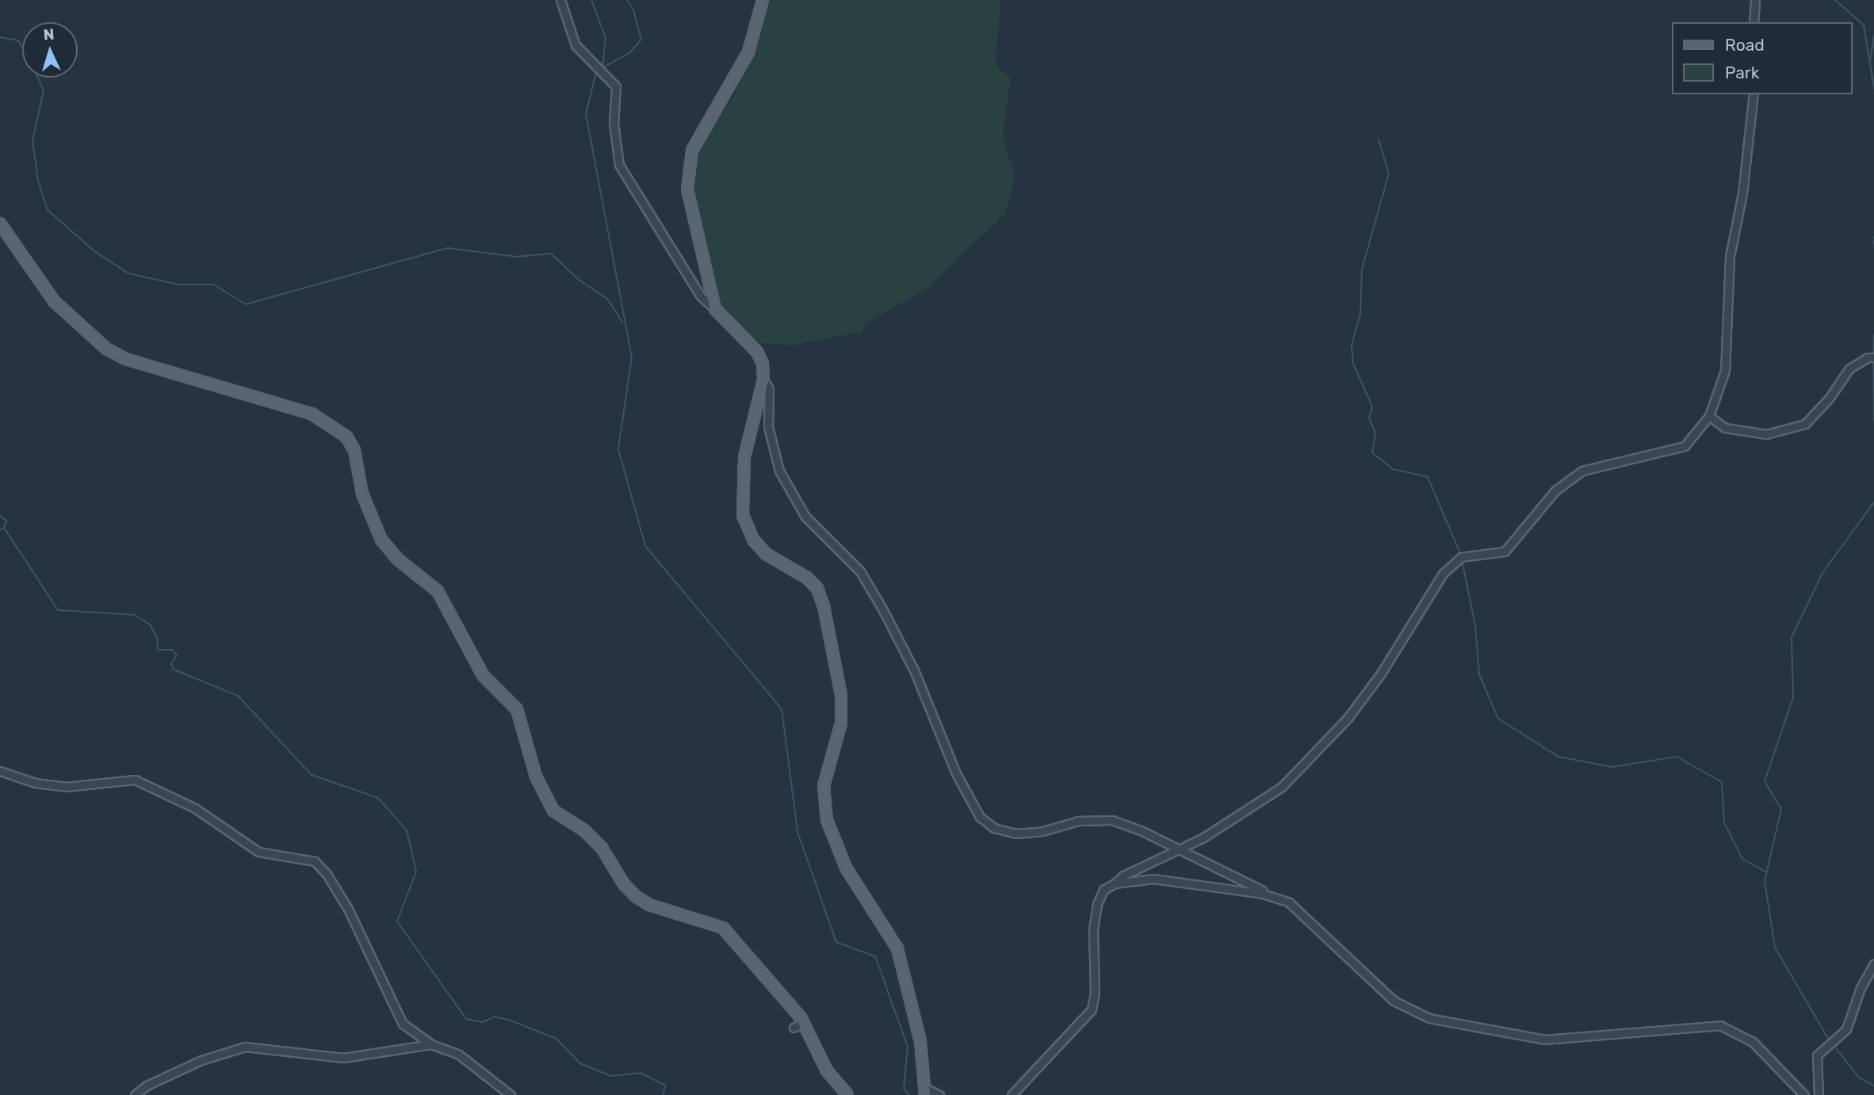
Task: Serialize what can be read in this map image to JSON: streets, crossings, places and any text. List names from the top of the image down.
{
  "legend": ["Road", "Park"],
  "north": "top"
}
